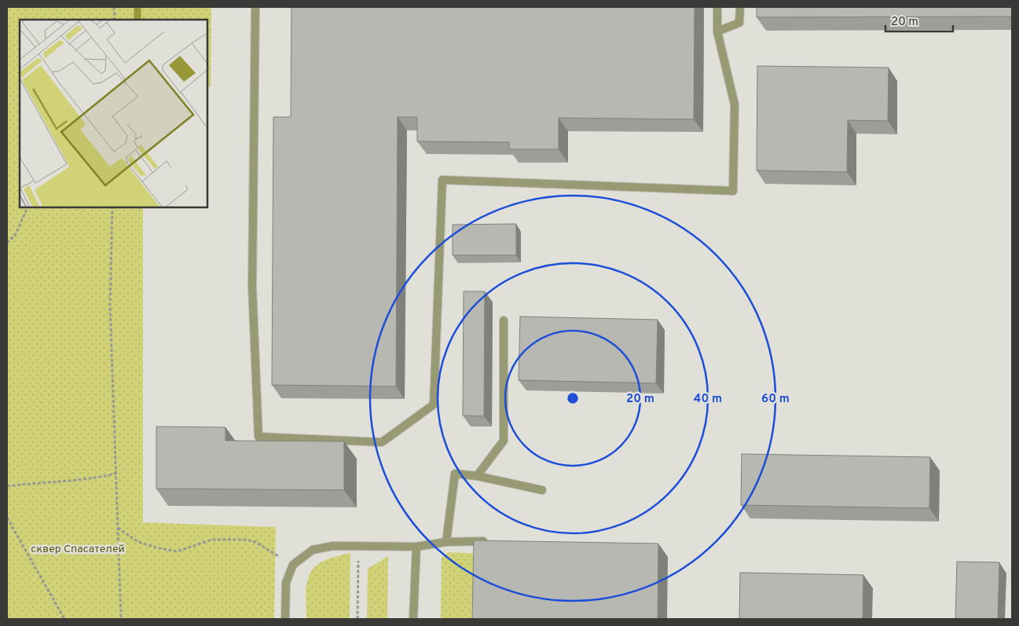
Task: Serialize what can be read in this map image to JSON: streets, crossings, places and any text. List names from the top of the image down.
{
  "parks": ["cквер Спасателей"],
  "scale_bar": "20 m",
  "rings": ["20 m", "40 m", "60 m"]
}
